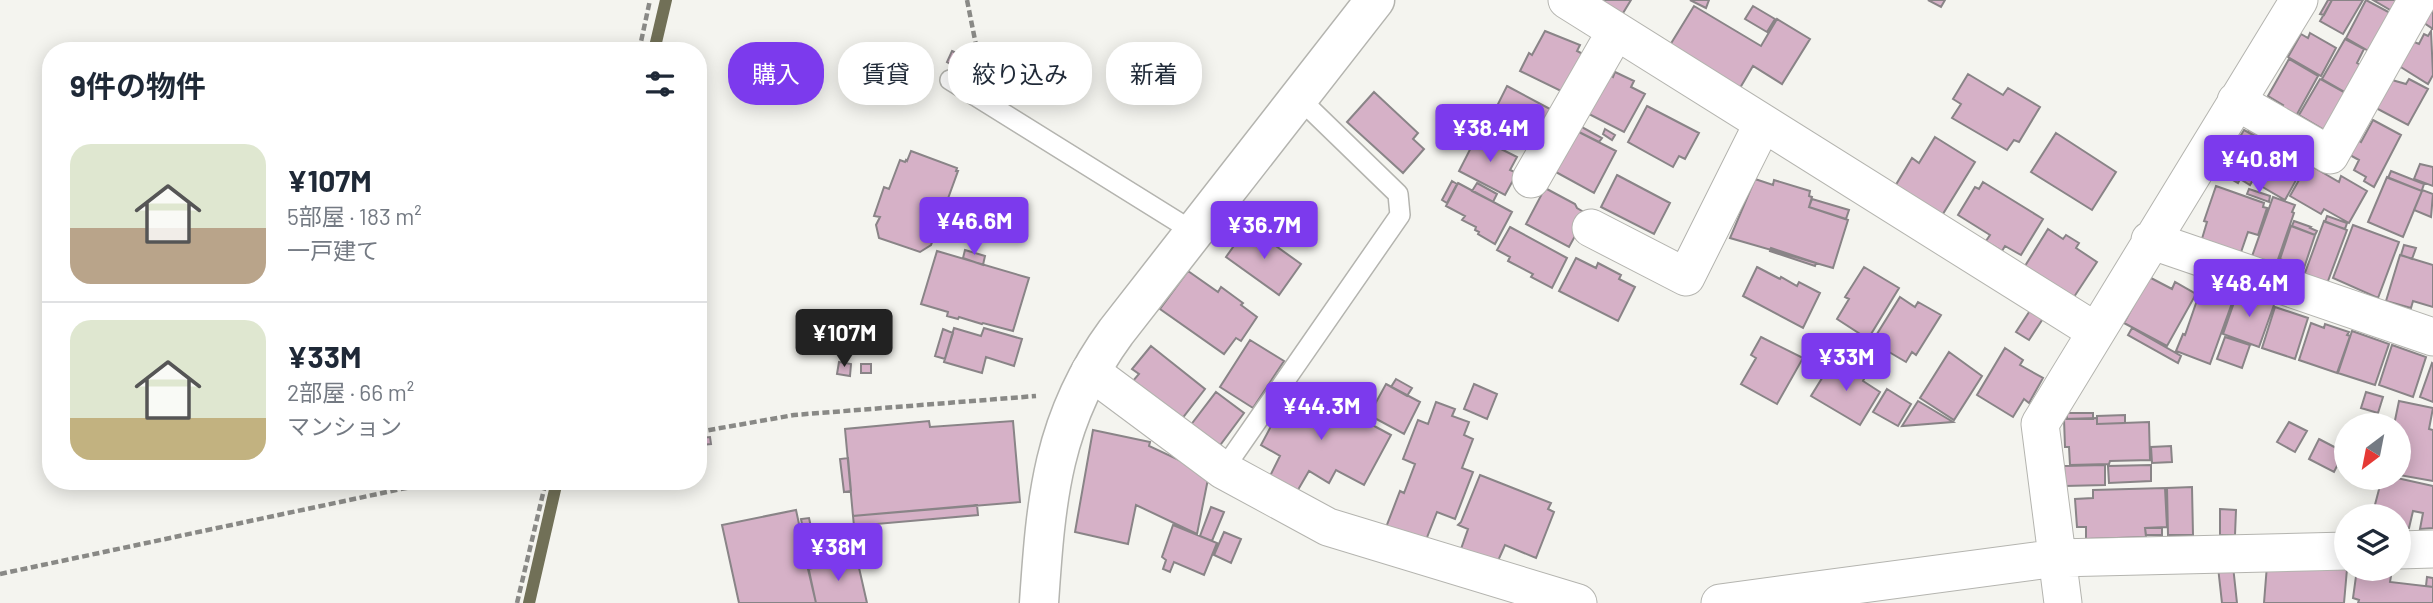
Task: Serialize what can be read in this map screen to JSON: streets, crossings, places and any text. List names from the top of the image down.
{
  "north": "bottom left",
  "page": {
    "chip": [
      "購入",
      "賃貸",
      "絞り込み",
      "新着"
    ],
    "heading": "9件の物件",
    "price": [
      "¥38.4M",
      "¥40.8M",
      "¥46.6M",
      "¥36.7M",
      "¥48.4M",
      "¥107M",
      "¥33M",
      "¥44.3M",
      "¥38M"
    ],
    "list": [
      {
        "name": "¥107M",
        "note": "5部屋 · 183 m² · 一戸建て"
      },
      {
        "name": "¥33M",
        "note": "2部屋 · 66 m² · マンション"
      }
    ]
  }
}
